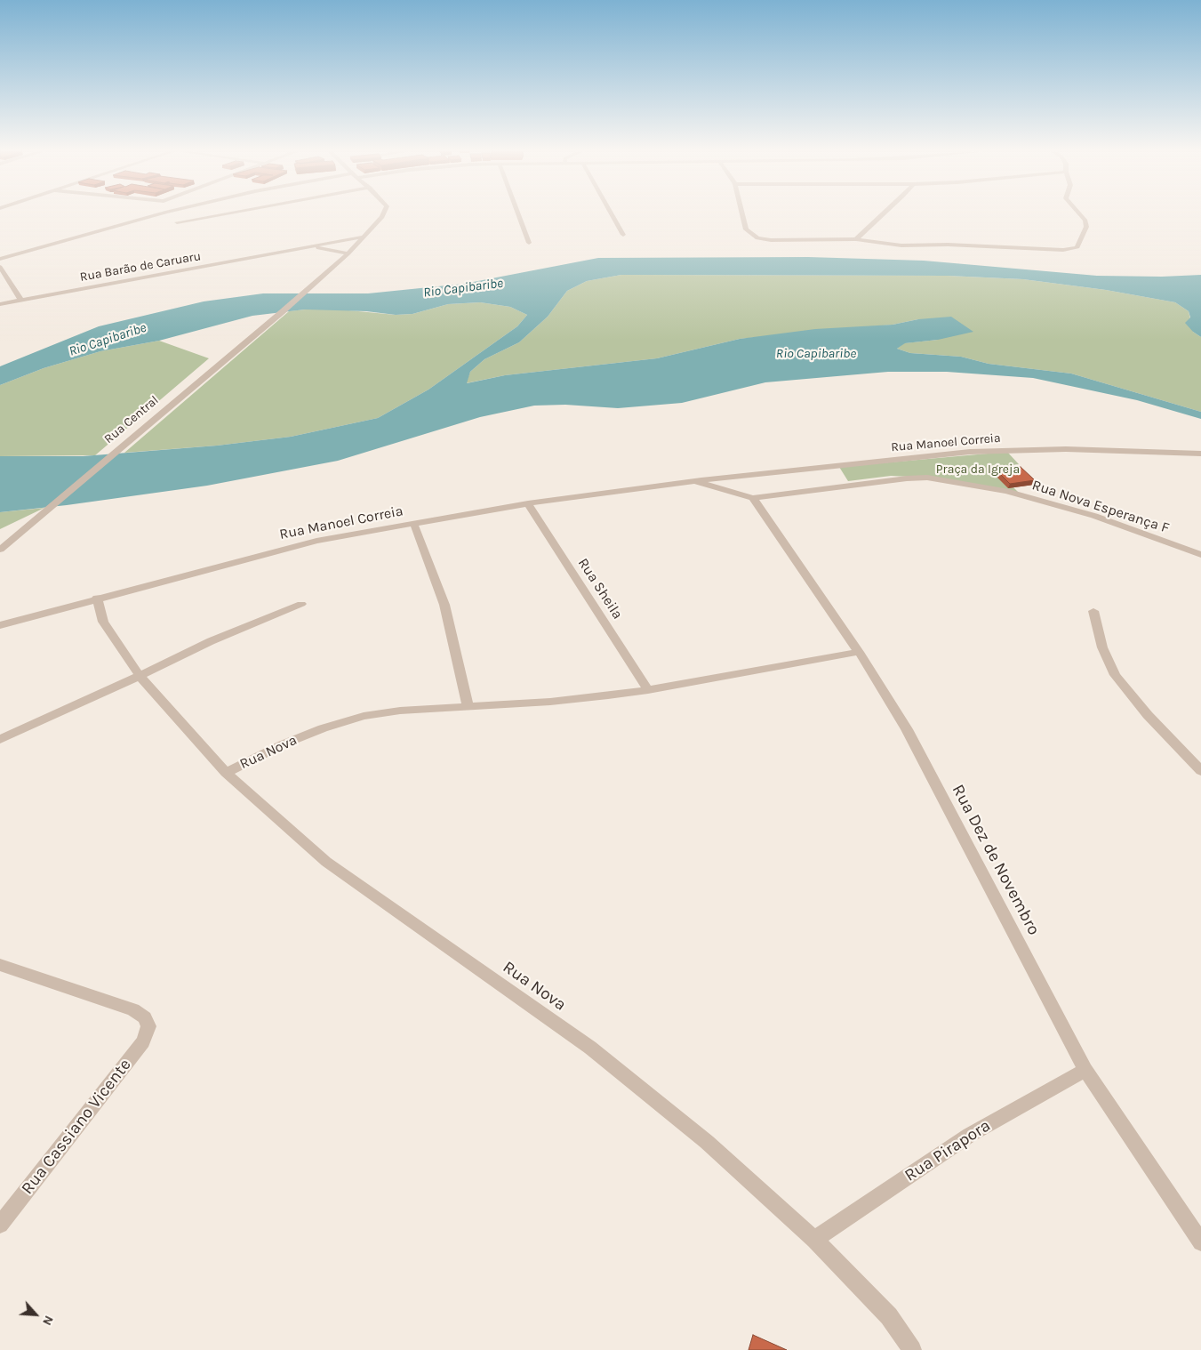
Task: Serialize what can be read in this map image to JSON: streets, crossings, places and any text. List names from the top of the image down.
{
  "streets": {
    "street": [
      "Rua Barão de Caruaru",
      "Rua Central",
      "Rua Manoel Correia",
      "Rua Nova Esperança F",
      "Rua Sheila",
      "Rua Nova",
      "Rua Dez de Novembro",
      "Rua Cassiano Vicente",
      "Rua Pirapora"
    ]
  },
  "crossings": [
    ["Rua Barão de Caruaru", "Rua Central"],
    ["Rua Manoel Correia", "Rua Nova Esperança F"],
    ["Rua Manoel Correia", "Rua Sheila"],
    ["Rua Manoel Correia", "Rua Nova"],
    ["Rua Manoel Correia", "Rua Dez de Novembro"],
    ["Rua Nova Esperança F", "Rua Dez de Novembro"],
    ["Rua Sheila", "Rua Nova"],
    ["Rua Nova", "Rua Dez de Novembro"],
    ["Rua Nova", "Rua Pirapora"],
    ["Rua Dez de Novembro", "Rua Pirapora"]
  ],
  "water": ["Rio Capibaribe"],
  "parks": ["Praça da Igreja"],
  "north": "bottom right"
}
